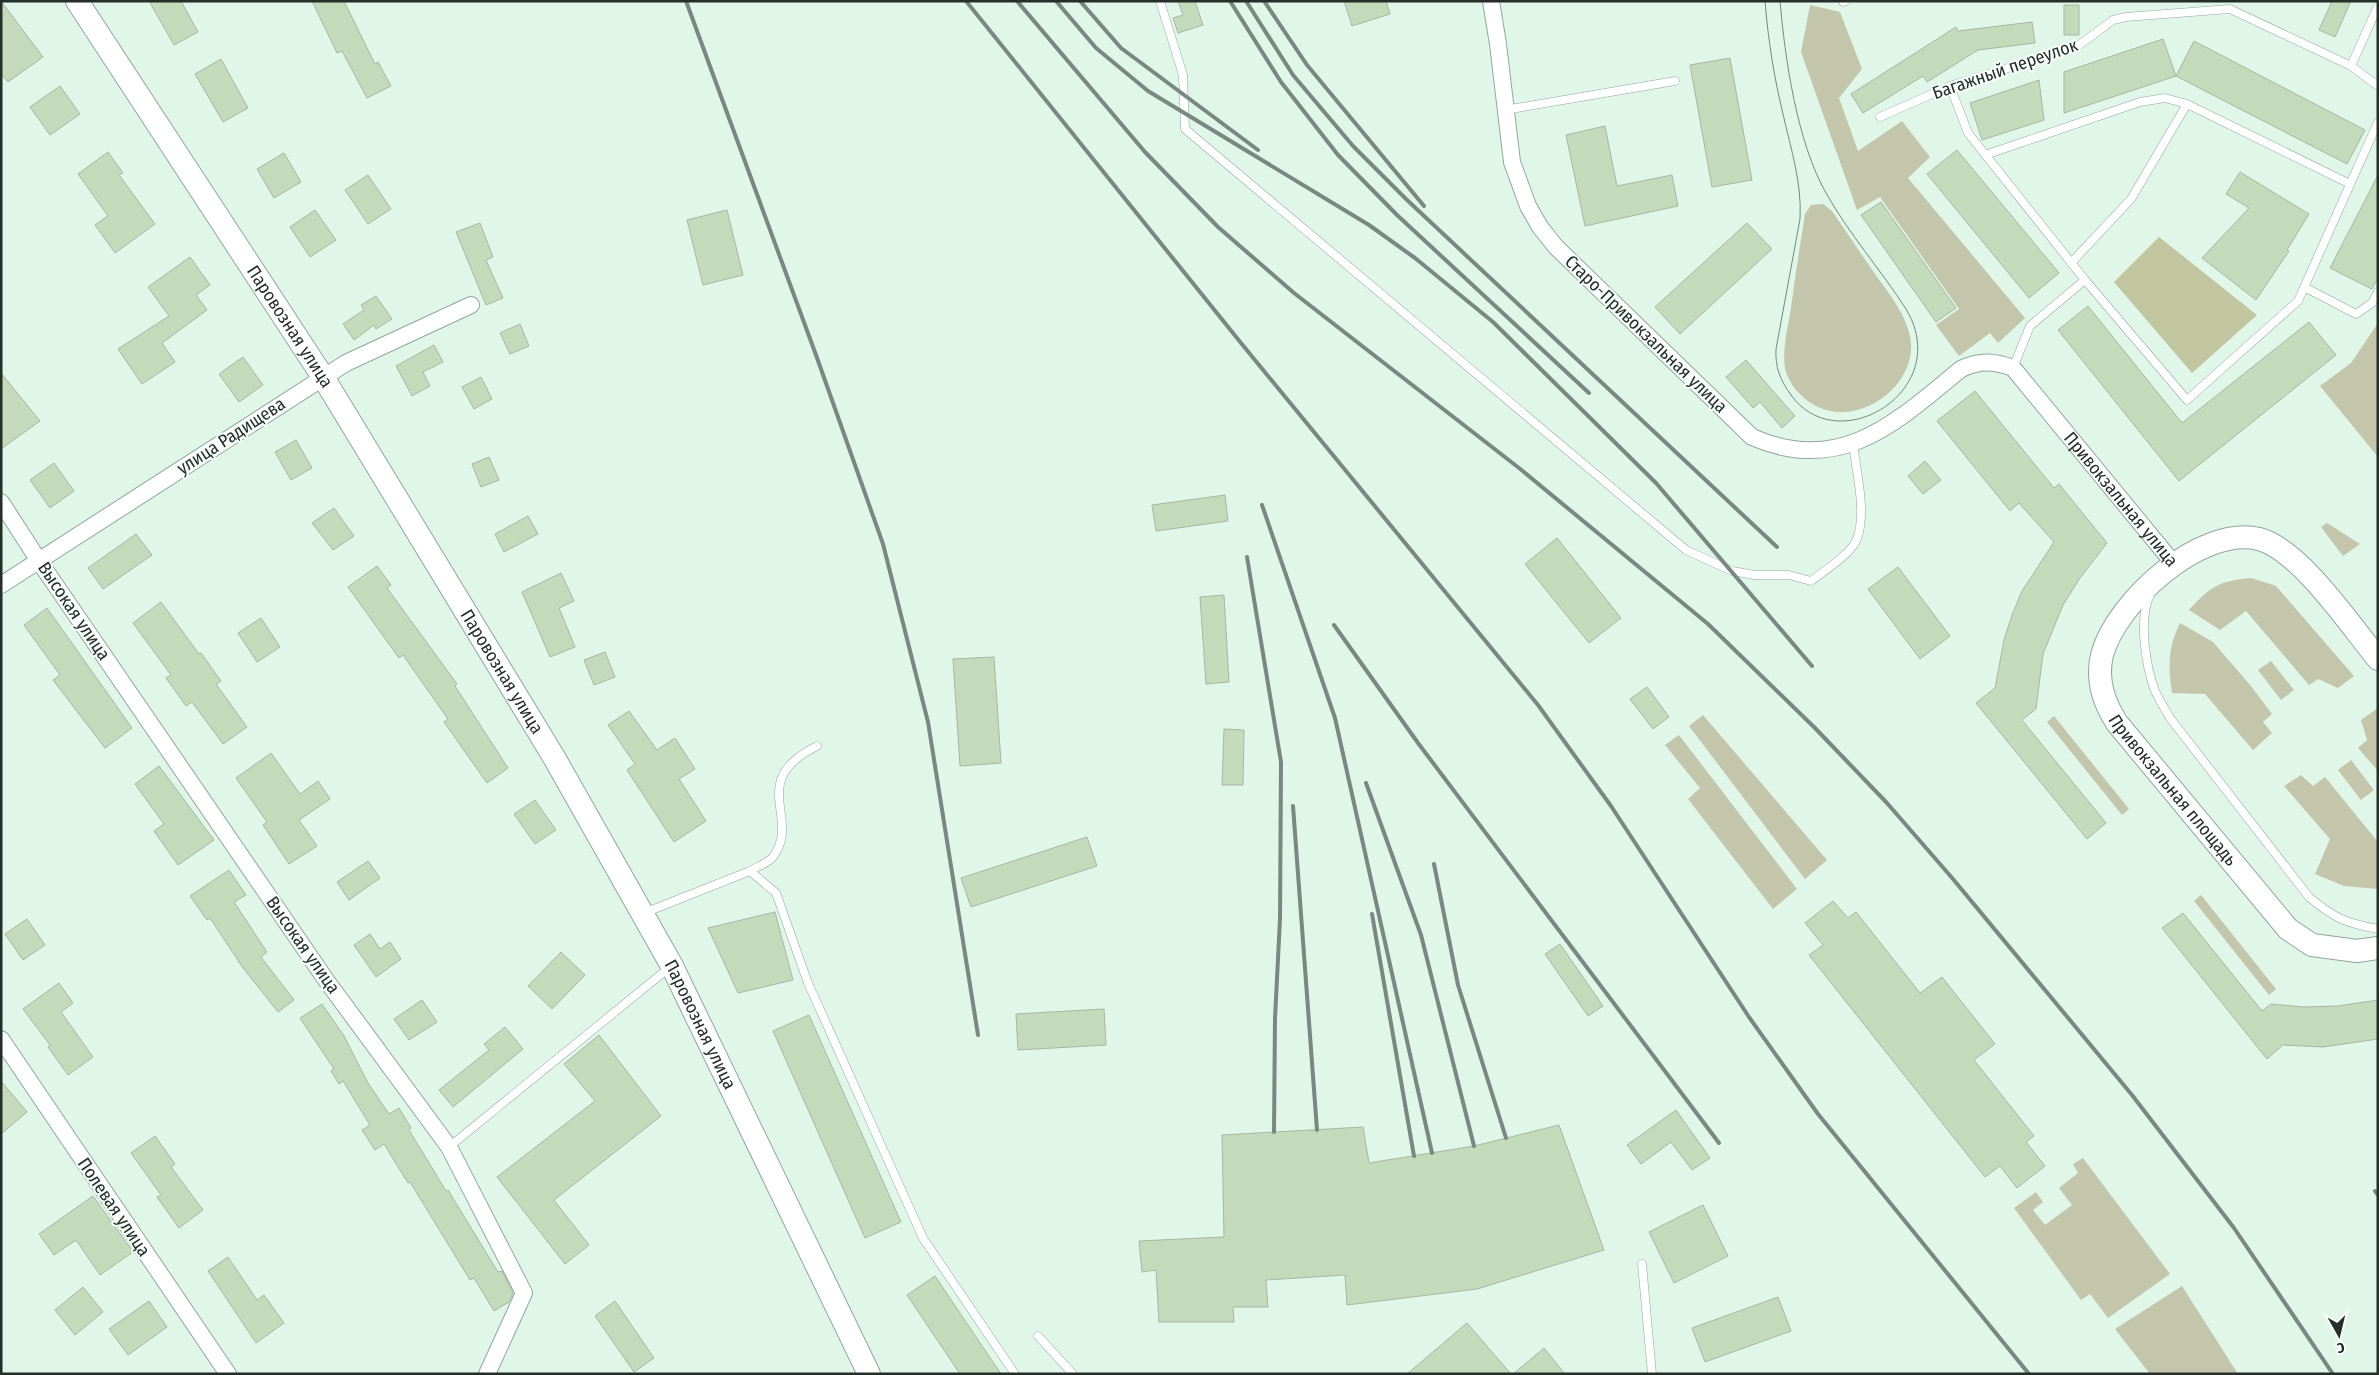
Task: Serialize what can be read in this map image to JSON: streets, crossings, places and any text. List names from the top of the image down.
{
  "streets": {
    "main road": ["Паровозная улица", "Привокзальная улица", "Привокзальная площадь"],
    "street": [
      "Старо-Привокзальная улица",
      "улица Радищева",
      "Высокая улица",
      "Полевая улица"
    ],
    "lane": ["Багажный переулок"]
  },
  "crossings": [
    ["Паровозная улица", "улица Радищева"],
    ["Старо-Привокзальная улица", "Привокзальная улица"],
    ["улица Радищева", "Высокая улица"],
    ["Привокзальная улица", "Привокзальная площадь"]
  ],
  "north": "bottom"
}
